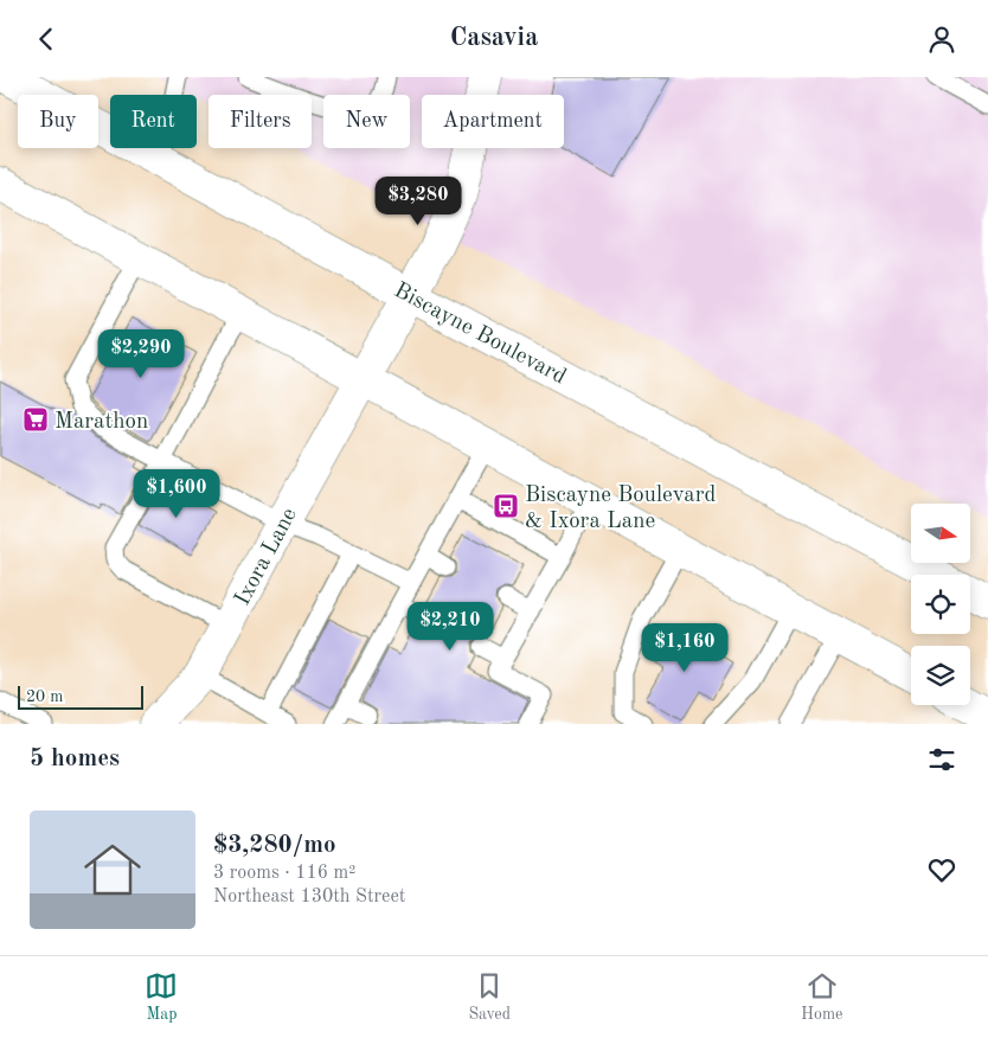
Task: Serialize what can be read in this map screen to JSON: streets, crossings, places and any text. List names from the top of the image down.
{
  "streets": {
    "main road": ["Biscayne Boulevard", "Ixora Lane"]
  },
  "crossings": [
    ["Biscayne Boulevard", "Ixora Lane"]
  ],
  "places": {
    "supermarket": ["Marathon"],
    "bus stop": ["Biscayne Boulevard & Ixora Lane"]
  },
  "scale_bar": "20 m",
  "north": "right",
  "page": {
    "header": "Casavia",
    "chip": [
      "Buy",
      "Rent",
      "Filters",
      "New",
      "Apartment"
    ],
    "price": [
      "$3,280",
      "$2,290",
      "$1,600",
      "$2,210",
      "$1,160"
    ],
    "scale": "20 m",
    "heading": "5 homes",
    "list": [
      {
        "name": "$3,280/mo",
        "note": "3 rooms · 116 m² · Northeast 130th Street"
      }
    ],
    "tabs": ["Map", "Saved", "Home"]
  }
}
